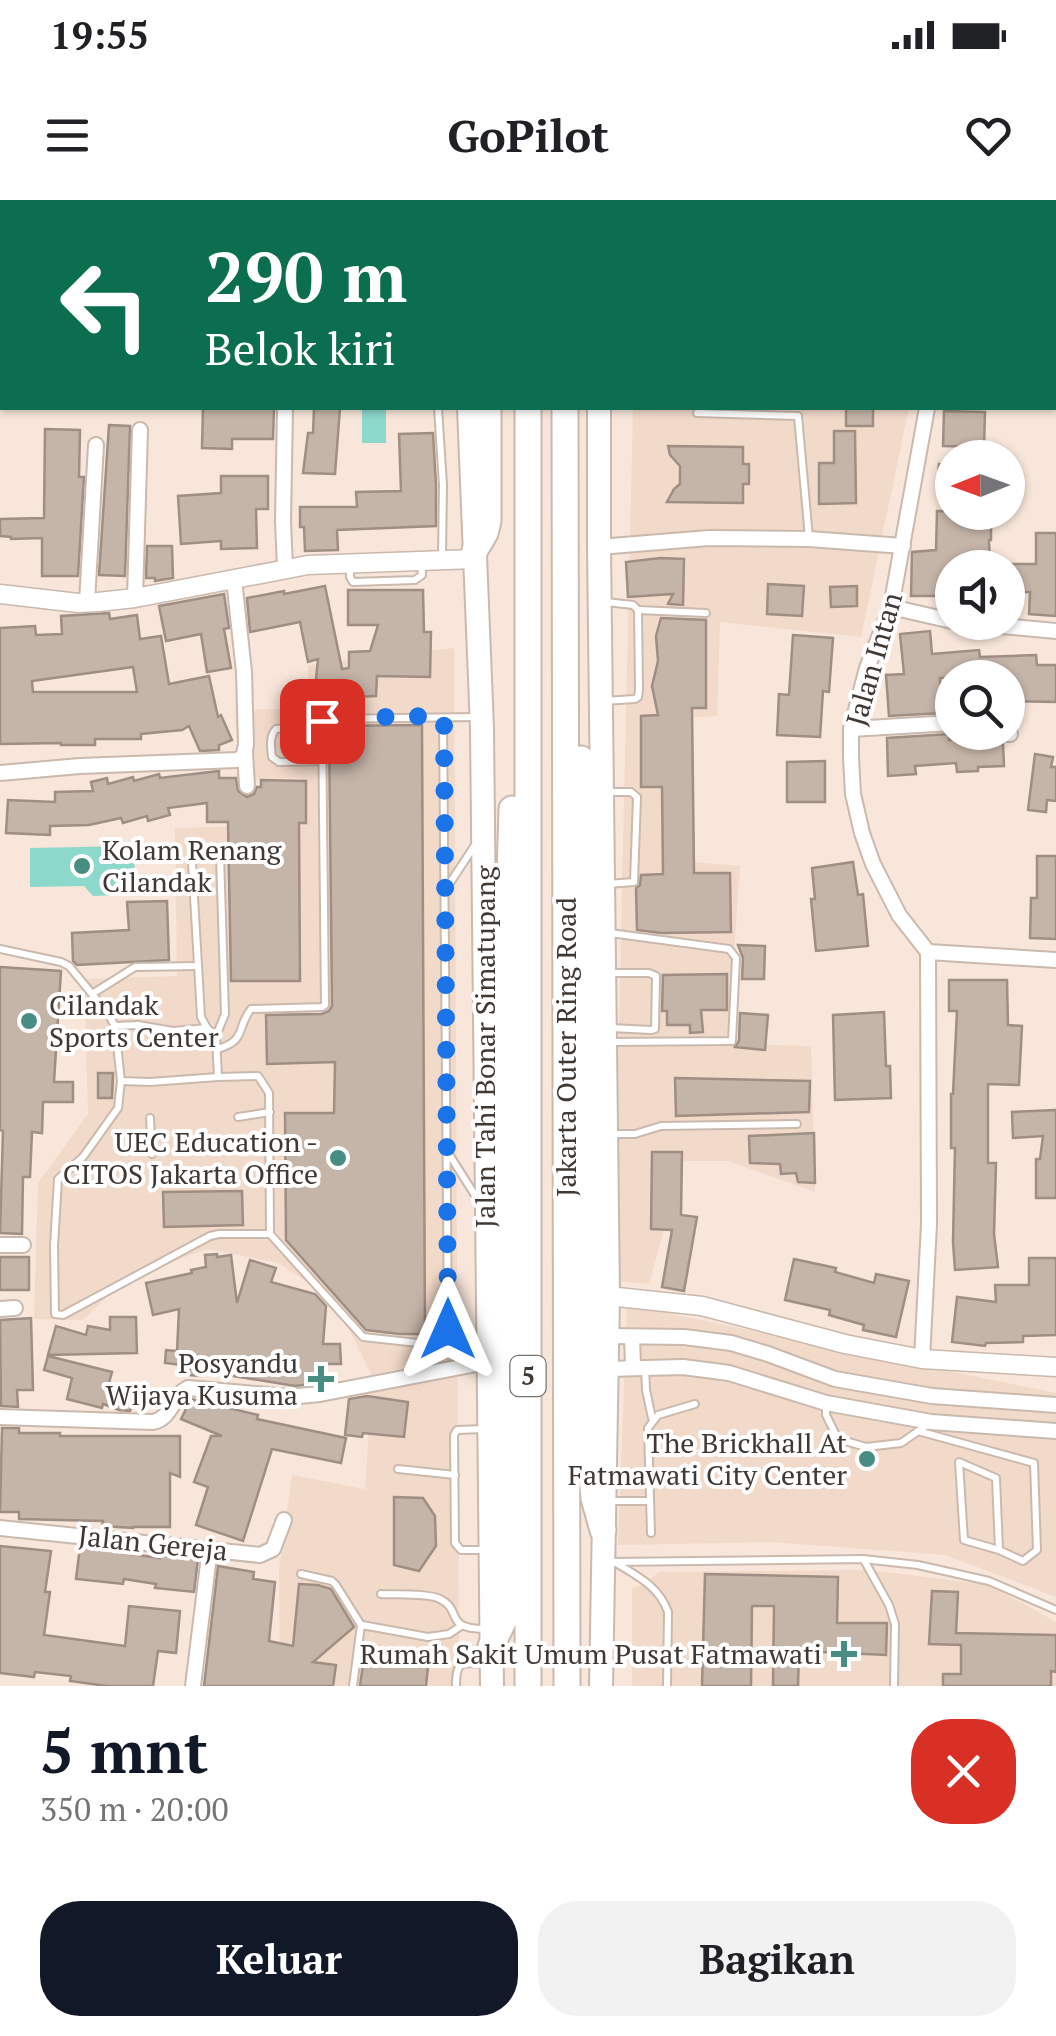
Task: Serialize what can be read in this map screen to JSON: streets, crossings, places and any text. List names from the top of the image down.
{
  "streets": {
    "highway": ["Jalan Tahi Bonar Simatupang", "Jakarta Outer Ring Road", "5"],
    "street": ["Jalan Intan", "Jalan Gereja"]
  },
  "places": {
    "other": [
      "Kolam Renang Cilandak",
      "Cilandak Sports Center",
      "UEC Education - CITOS Jakarta Office",
      "The Brickhall At Fatmawati City Center"
    ],
    "health": ["Posyandu Wijaya Kusuma", "Rumah Sakit Umum Pusat Fatmawati"]
  },
  "north": "left",
  "page": {
    "status": "19:55",
    "header": "GoPilot",
    "turn": ["290 m", "Belok kiri"],
    "heading": ["5 mnt", "350 m · 20:00"],
    "buttons": ["Keluar", "Bagikan"]
  }
}
